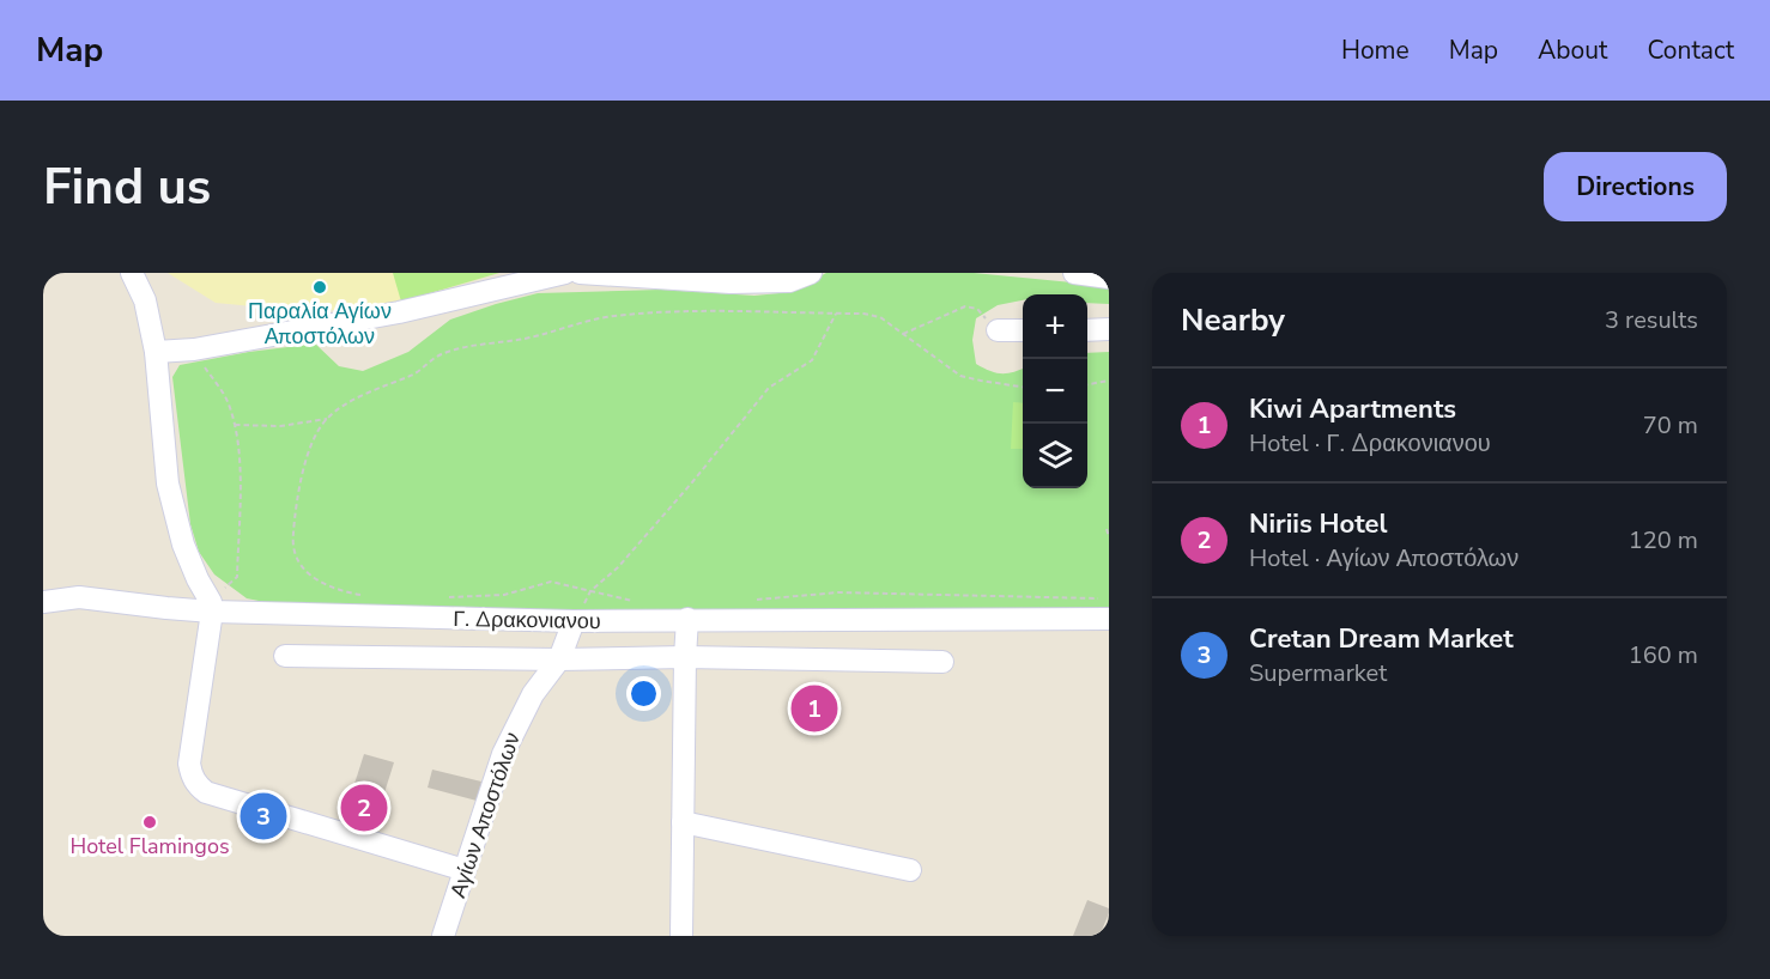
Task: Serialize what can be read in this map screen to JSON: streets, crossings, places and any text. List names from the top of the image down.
{
  "streets": {
    "street": ["Γ. Δρακονιανου", "Αγίων Αποστόλων"]
  },
  "crossings": [
    ["Γ. Δρακονιανου", "Αγίων Αποστόλων"]
  ],
  "places": ["Παραλία Αγίων Αποστόλων", "Hotel Flamingos"],
  "page": {
    "header": "Map",
    "nav": [
      "Home",
      "Map",
      "About",
      "Contact"
    ],
    "buttons": "Directions",
    "title": "Find us",
    "heading": ["Nearby", "3 results"],
    "map_buttons": ["+", "−"],
    "list": [
      {
        "mark": "1",
        "name": "Kiwi Apartments",
        "note": "Hotel · Γ. Δρακονιανου",
        "value": "70 m"
      },
      {
        "mark": "2",
        "name": "Niriis Hotel",
        "note": "Hotel · Αγίων Αποστόλων",
        "value": "120 m"
      },
      {
        "mark": "3",
        "name": "Cretan Dream Market",
        "note": "Supermarket",
        "value": "160 m"
      }
    ],
    "pins": ["1", "2", "3"]
  }
}
